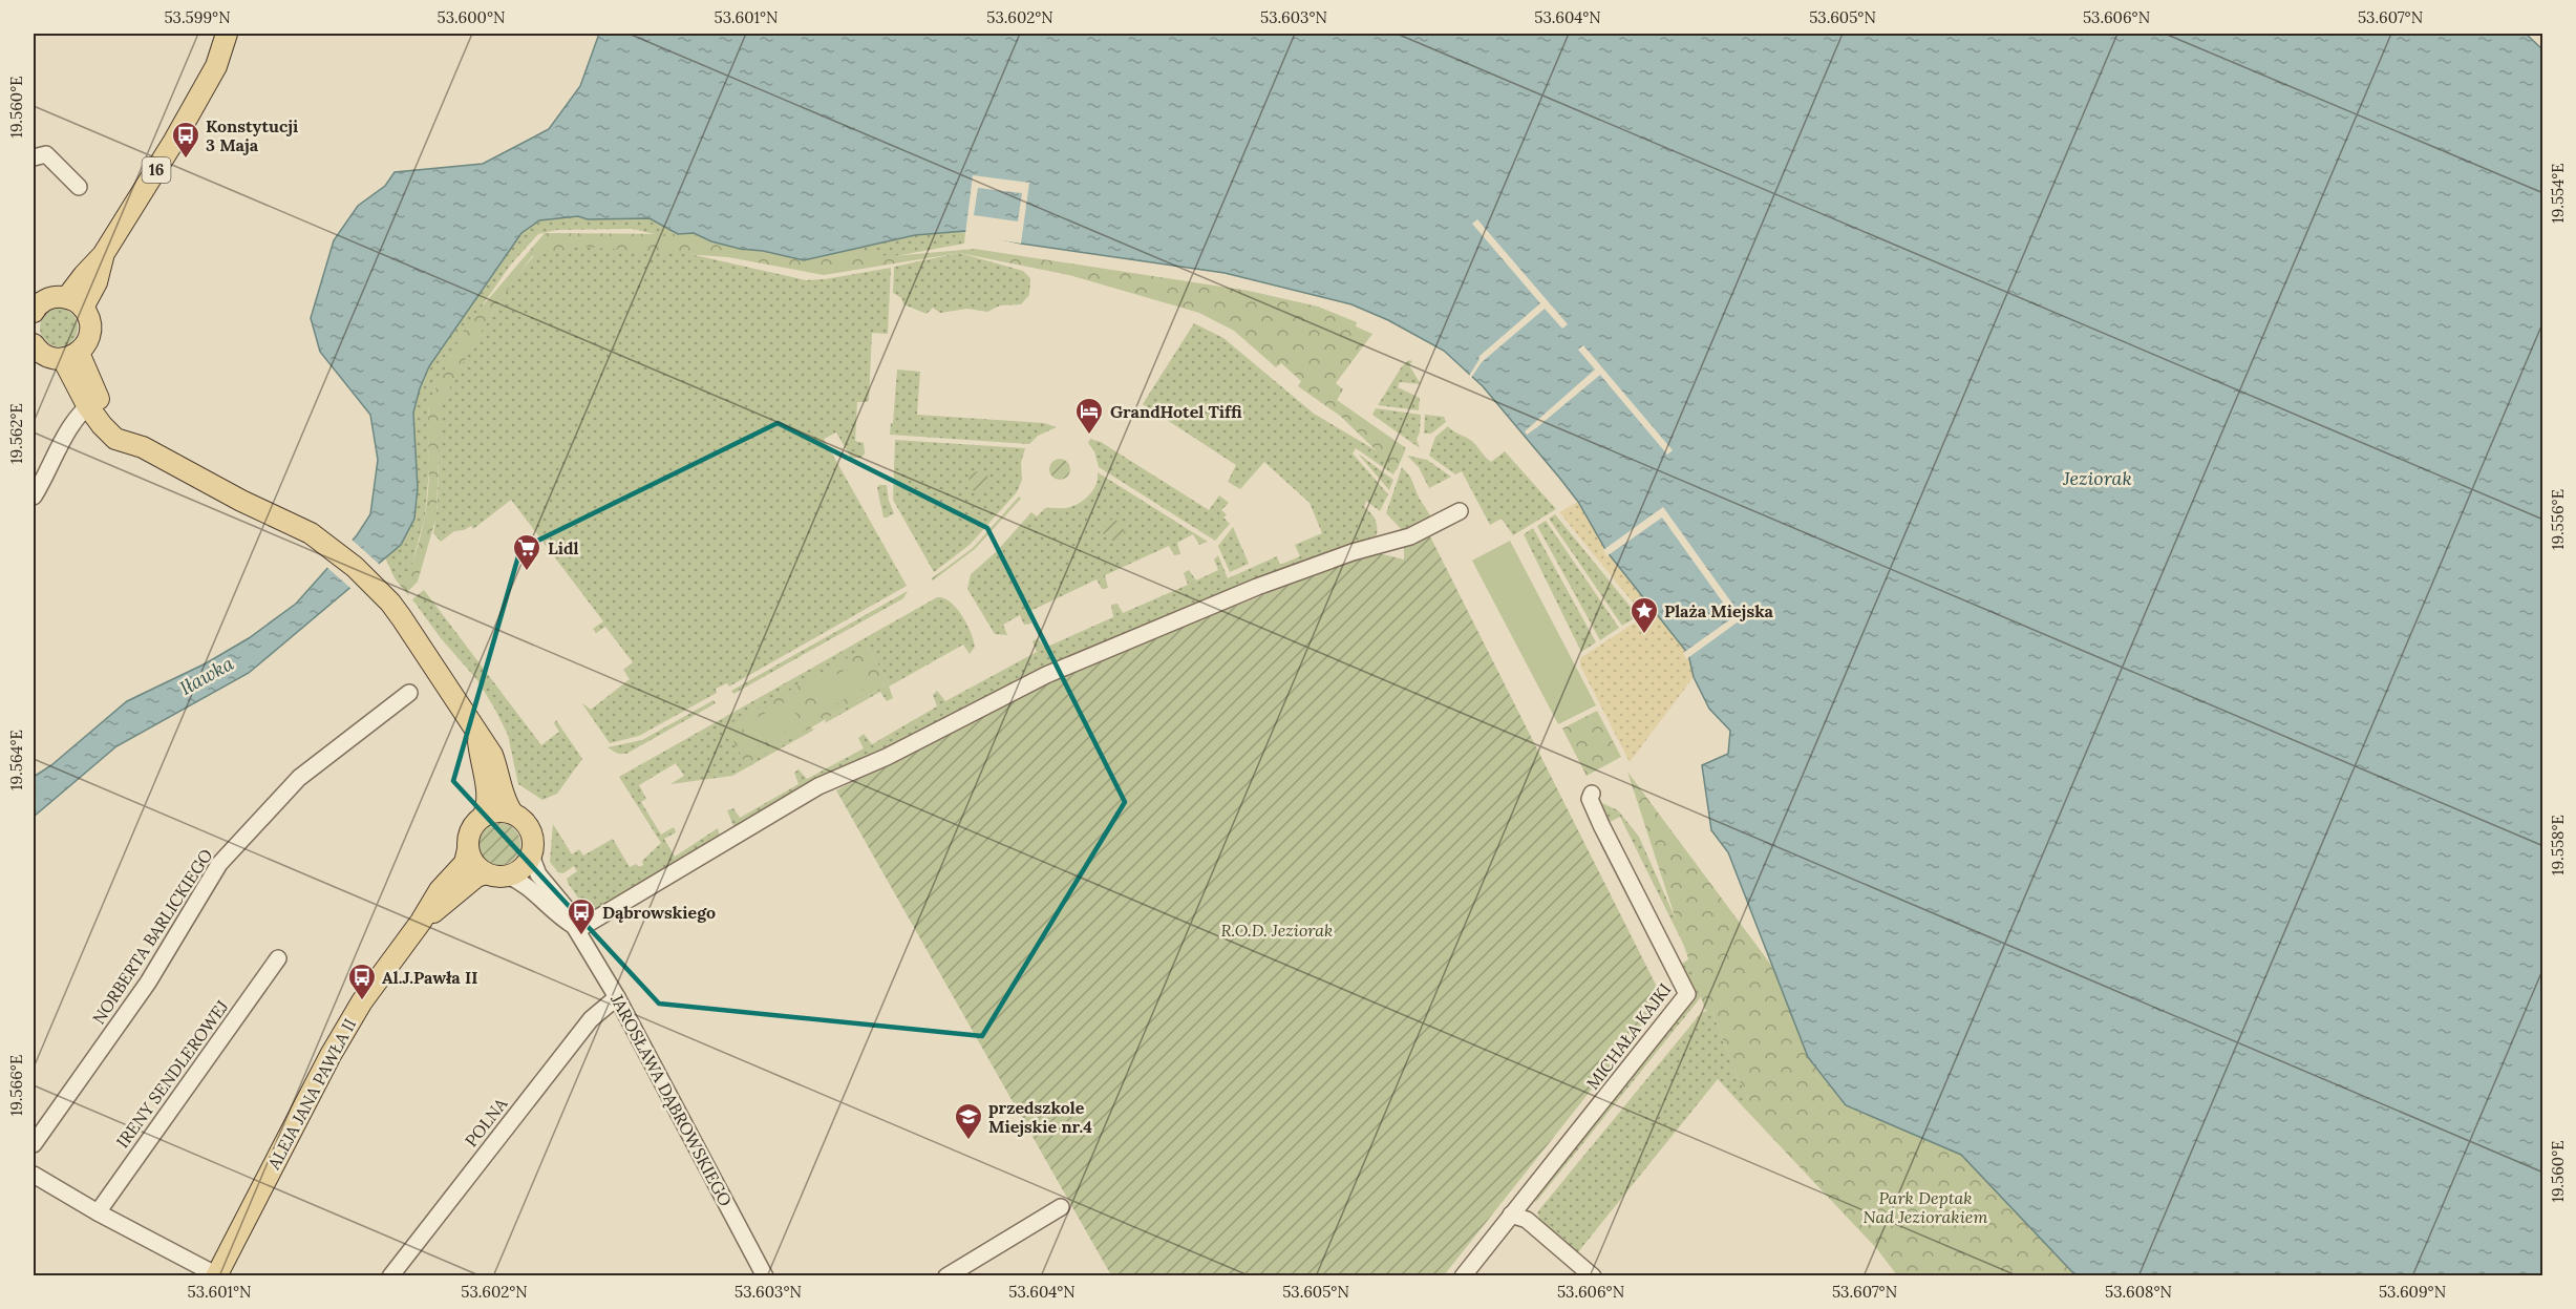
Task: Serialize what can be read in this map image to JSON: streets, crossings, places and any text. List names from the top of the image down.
{
  "streets": {
    "main road": ["16", "ALEJA JANA PAWŁA II"],
    "street": [
      "NORBERTA BARLICKIEGO",
      "MICHAŁA KAJKI",
      "IRENY SENDLEROWEJ",
      "JAROSŁAWA DĄBROWSKIEGO",
      "POLNA"
    ]
  },
  "crossings": [
    ["ALEJA JANA PAWŁA II", "JAROSŁAWA DĄBROWSKIEGO"],
    ["JAROSŁAWA DĄBROWSKIEGO", "POLNA"]
  ],
  "water": ["Jeziorak", "Iławka"],
  "parks": ["R.O.D. Jeziorak", "Park Deptak Nad Jeziorakiem"],
  "places": {
    "bus stop": ["Konstytucji 3 Maja", "Dąbrowskiego", "Al.J.Pawła II"],
    "hotel": ["GrandHotel Tiffi"],
    "supermarket": ["Lidl"],
    "place": ["Plaża Miejska"],
    "school or university": ["przedszkole Miejskie nr.4"]
  },
  "coordinates": [
    "53.599°N",
    "53.600°N",
    "53.601°N",
    "53.602°N",
    "53.603°N",
    "53.604°N",
    "53.605°N",
    "53.606°N",
    "53.607°N",
    "19.560°E",
    "19.554°E",
    "19.562°E",
    "19.556°E",
    "19.564°E",
    "19.558°E",
    "19.566°E",
    "53.608°N",
    "53.609°N"
  ]
}
